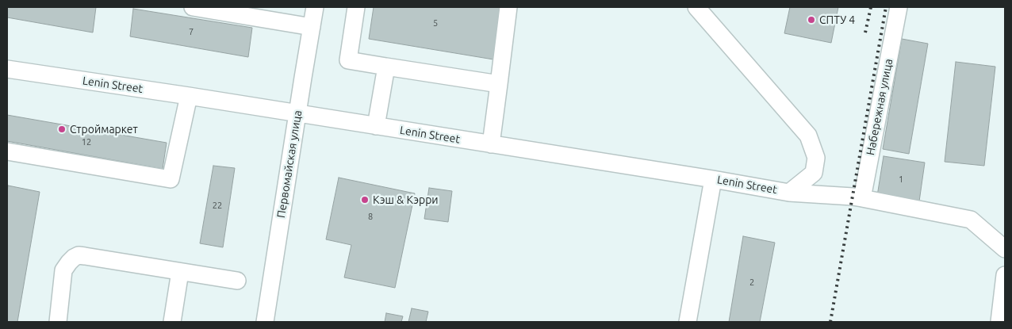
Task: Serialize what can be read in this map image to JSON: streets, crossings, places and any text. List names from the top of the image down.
{
  "streets": {
    "street": ["Lenin Street", "Набережная улица", "Первомайская улица"]
  },
  "crossings": [
    ["Lenin Street", "Набережная улица"],
    ["Lenin Street", "Первомайская улица"]
  ],
  "places": ["СПТУ 4", "Строймаркет", "Кэш & Кэрри"],
  "house_numbers": [
    "5",
    "7",
    "12",
    "1",
    "22",
    "8",
    "2"
  ]
}
